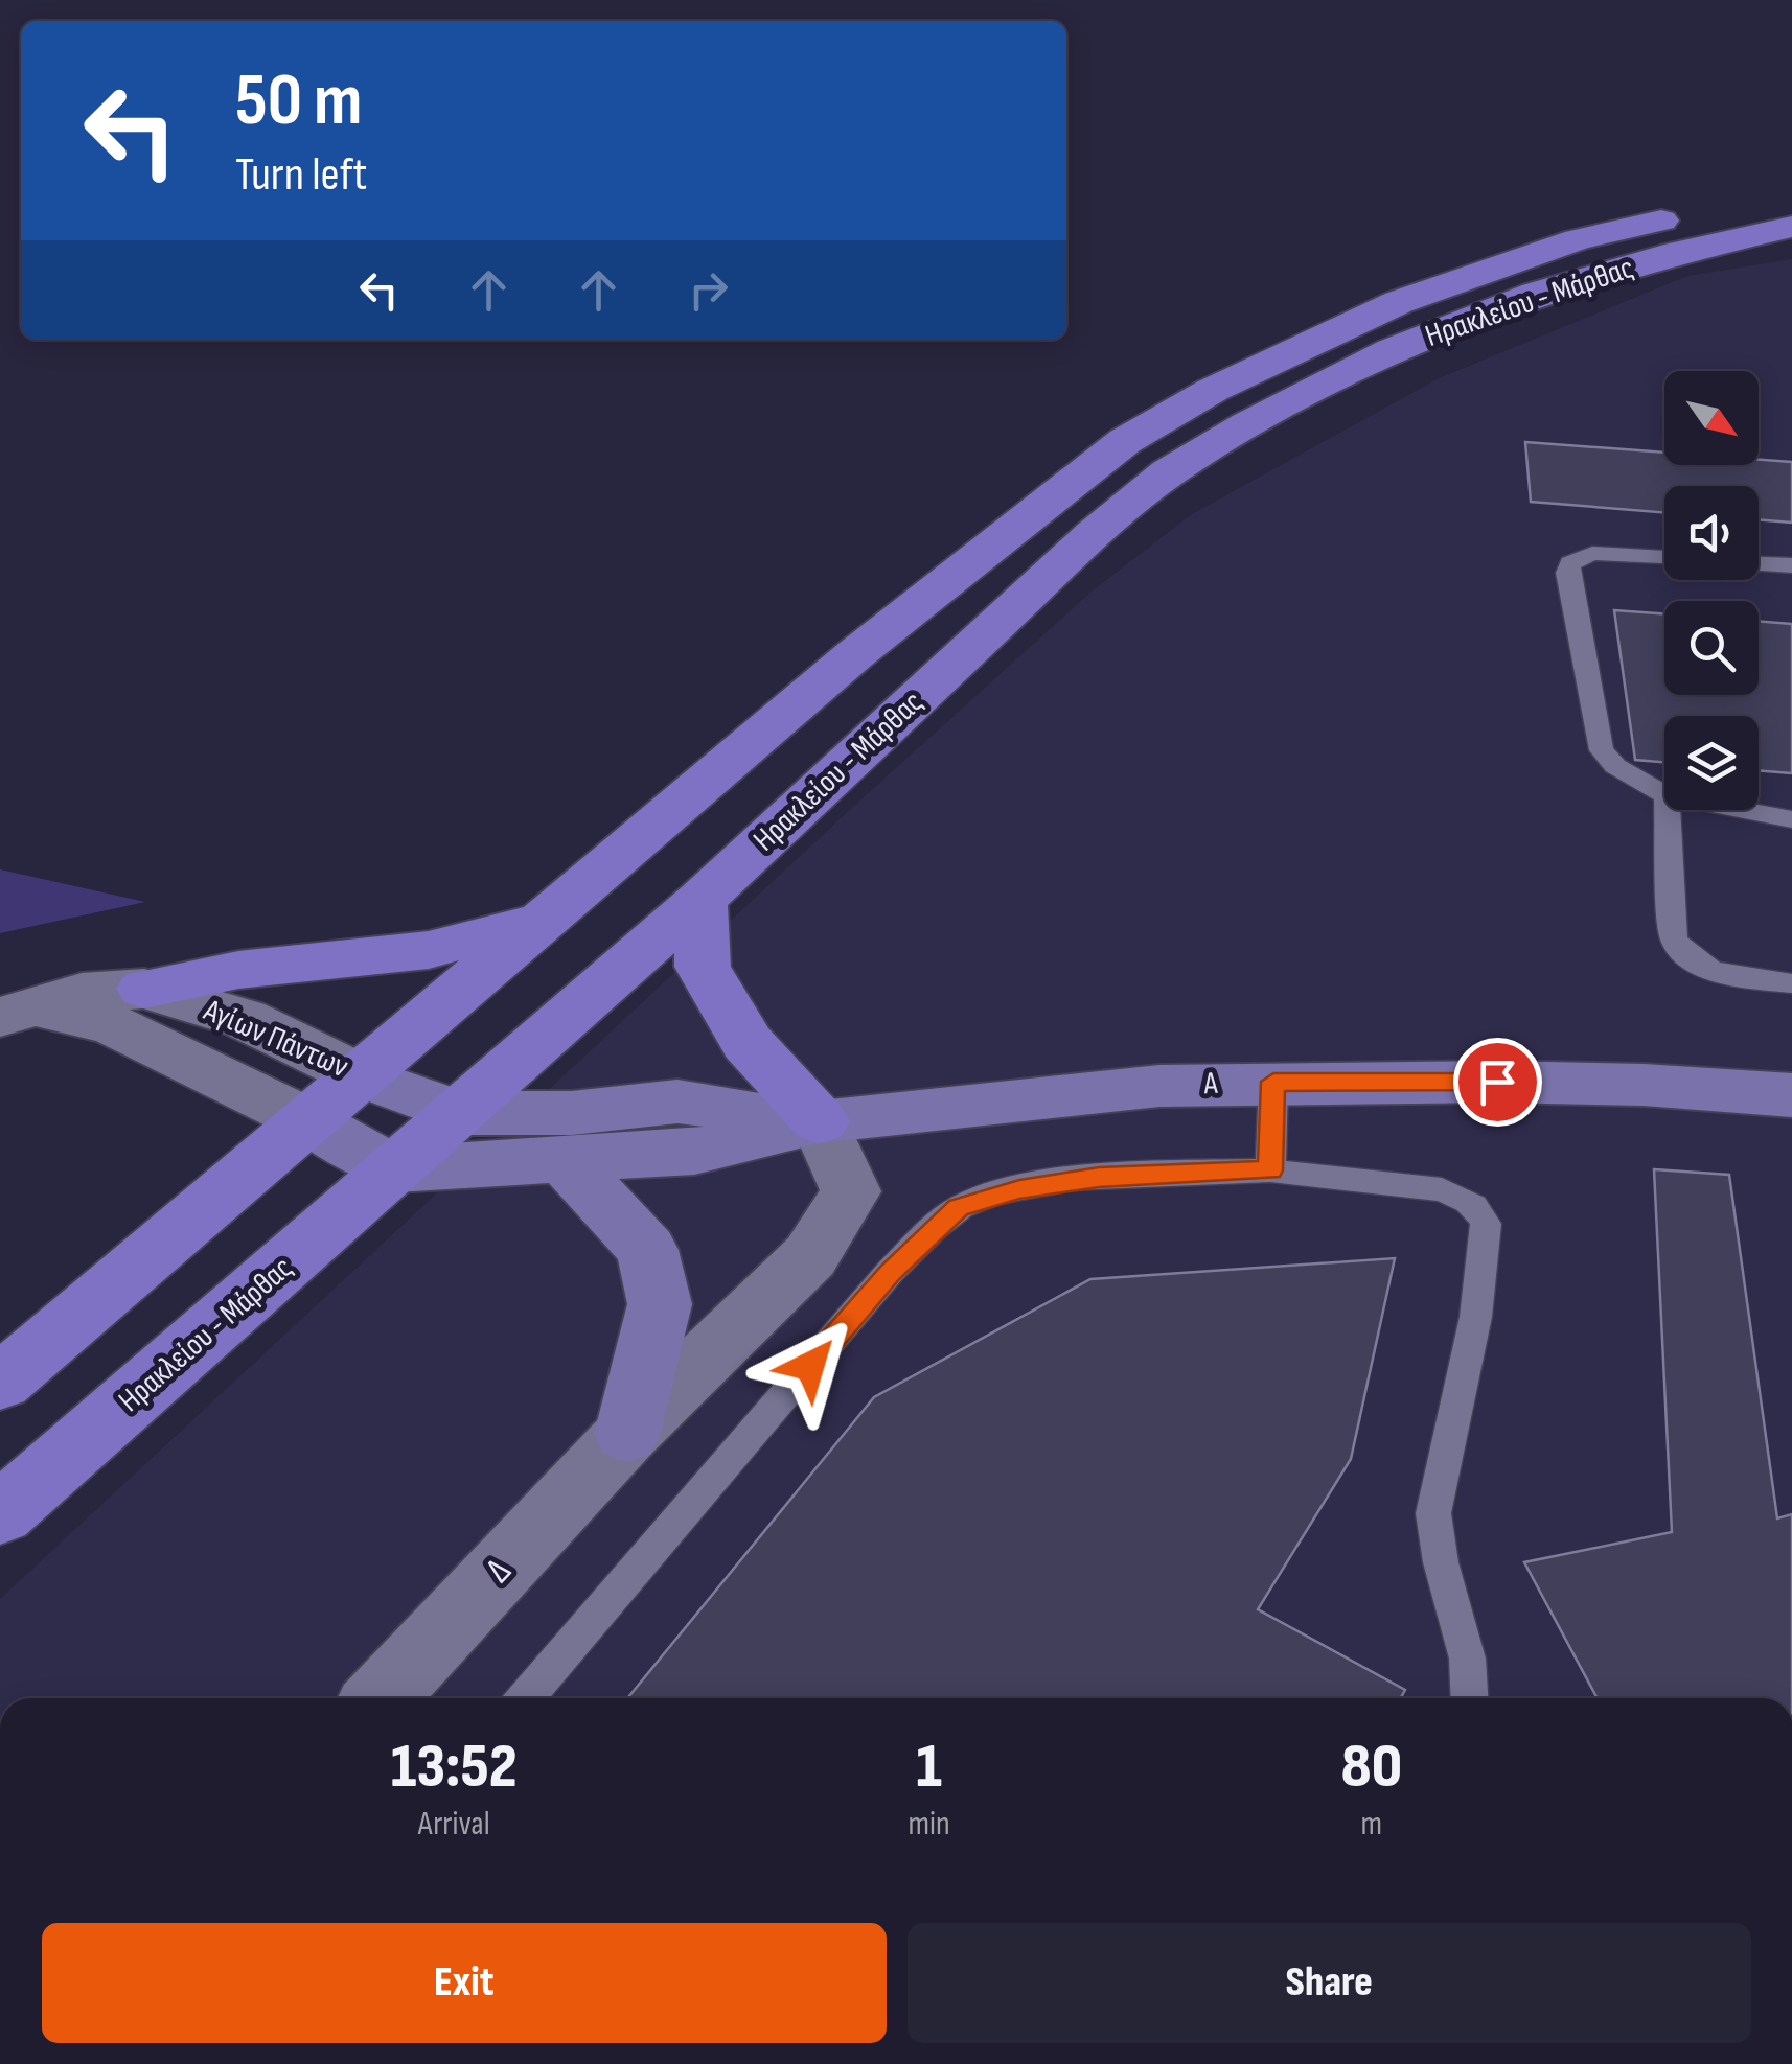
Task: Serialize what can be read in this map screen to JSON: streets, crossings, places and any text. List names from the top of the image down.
{
  "streets": {
    "main road": ["Ηρακλείου - Μάρθας"],
    "street": ["Αγίων Πάντων", "Α", "Δ"]
  },
  "crossings": [
    ["Ηρακλείου - Μάρθας", "Αγίων Πάντων"],
    ["Ηρακλείου - Μάρθας", "Α"],
    ["Αγίων Πάντων", "Α"],
    ["Α", "Δ"]
  ],
  "north": "bottom right",
  "page": {
    "turn": ["50 m", "Turn left"],
    "eta": [
      "13:52",
      "Arrival",
      "1",
      "min",
      "80",
      "m"
    ],
    "buttons": ["Exit", "Share"]
  }
}
